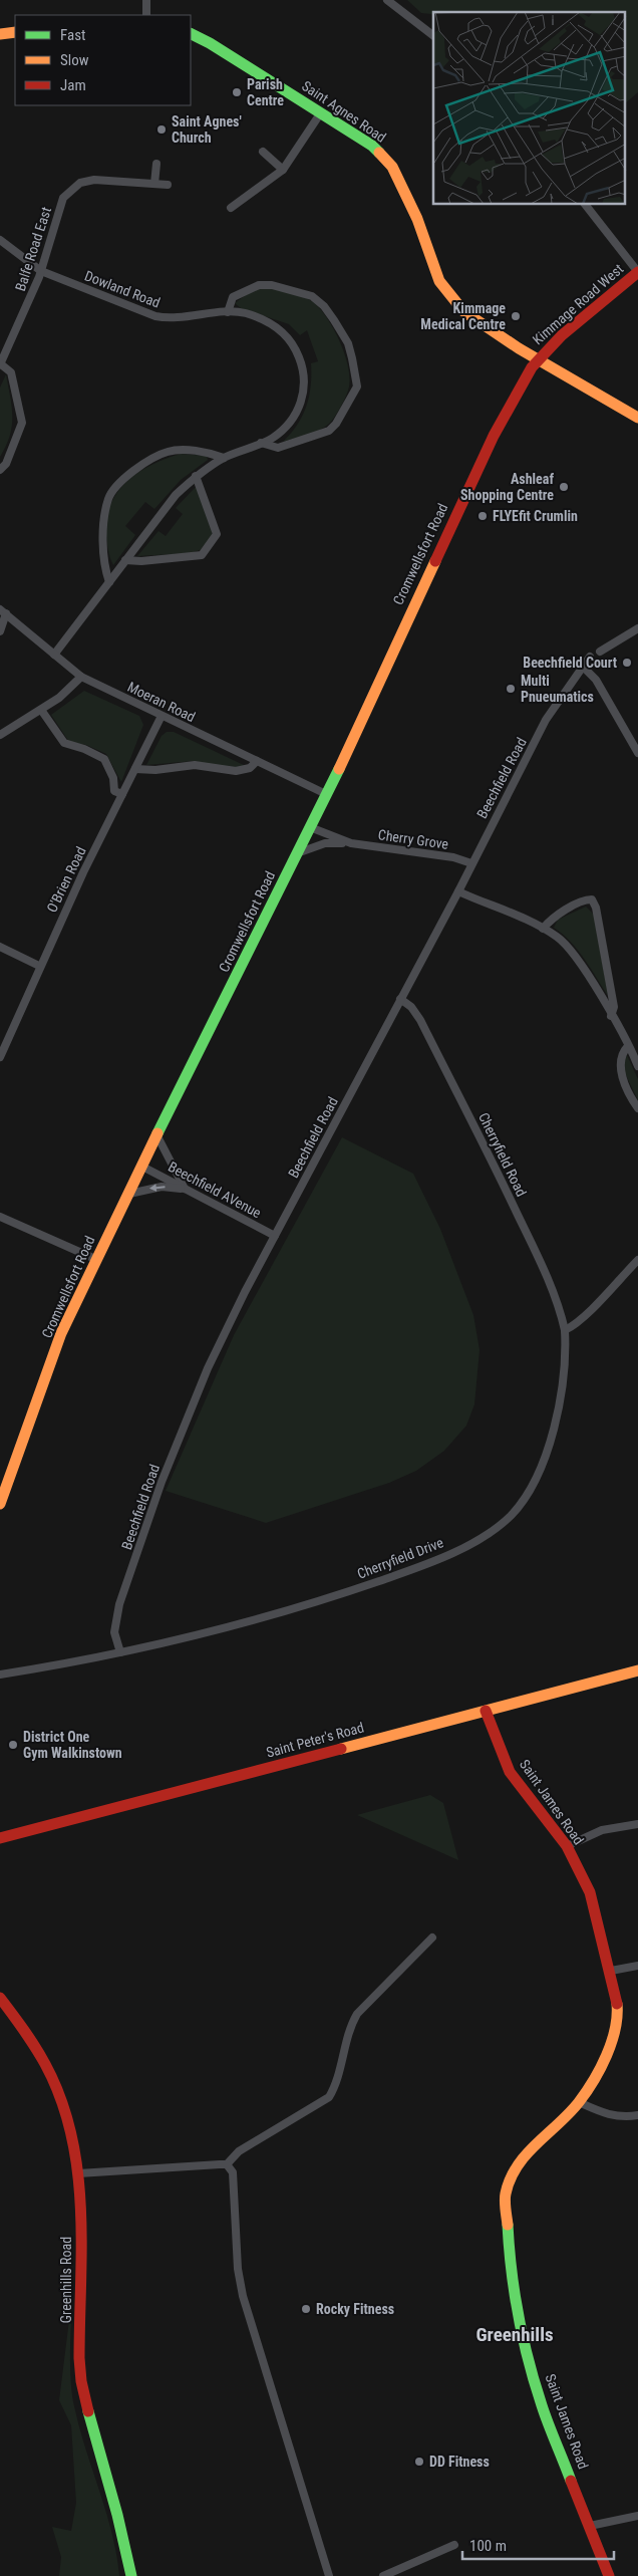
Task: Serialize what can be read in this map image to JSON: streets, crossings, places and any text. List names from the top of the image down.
{
  "streets": {
    "main road": [
      "Saint Agnes Road",
      "Kimmage Road West",
      "Cromwellsfort Road",
      "Saint Peter's Road",
      "Saint James Road",
      "Greenhills Road"
    ],
    "street": [
      "Balfe Road East",
      "Dowland Road",
      "Moeran Road",
      "Beechfield Road",
      "Cherry Grove",
      "O'Brien Road",
      "Cherryfield Road",
      "Beechfield AVenue",
      "Cherryfield Drive"
    ]
  },
  "crossings": [
    ["Saint Agnes Road", "Kimmage Road West"],
    ["Saint Agnes Road", "Cromwellsfort Road"],
    ["Balfe Road East", "Dowland Road"],
    ["Dowland Road", "Moeran Road"],
    ["Kimmage Road West", "Cromwellsfort Road"],
    ["Cromwellsfort Road", "Moeran Road"],
    ["Cromwellsfort Road", "Cherry Grove"],
    ["Cromwellsfort Road", "Beechfield AVenue"],
    ["Moeran Road", "O'Brien Road"],
    ["Beechfield Road", "Cherry Grove"],
    ["Beechfield Road", "Cherryfield Road"],
    ["Beechfield Road", "Beechfield AVenue"],
    ["Beechfield Road", "Cherryfield Drive"],
    ["Cherryfield Road", "Cherryfield Drive"],
    ["Saint Peter's Road", "Saint James Road"]
  ],
  "districts": ["Greenhills"],
  "places": [
    "Parish Centre",
    "Saint Agnes' Church",
    "Kimmage Medical Centre",
    "Ashleaf Shopping Centre",
    "FLYEfit Crumlin",
    "Beechfield Court",
    "Multi Pnueumatics",
    "District One Gym Walkinstown",
    "Rocky Fitness",
    "DD Fitness"
  ],
  "legend": ["Fast", "Slow", "Jam"],
  "scale_bar": "100 m"
}
